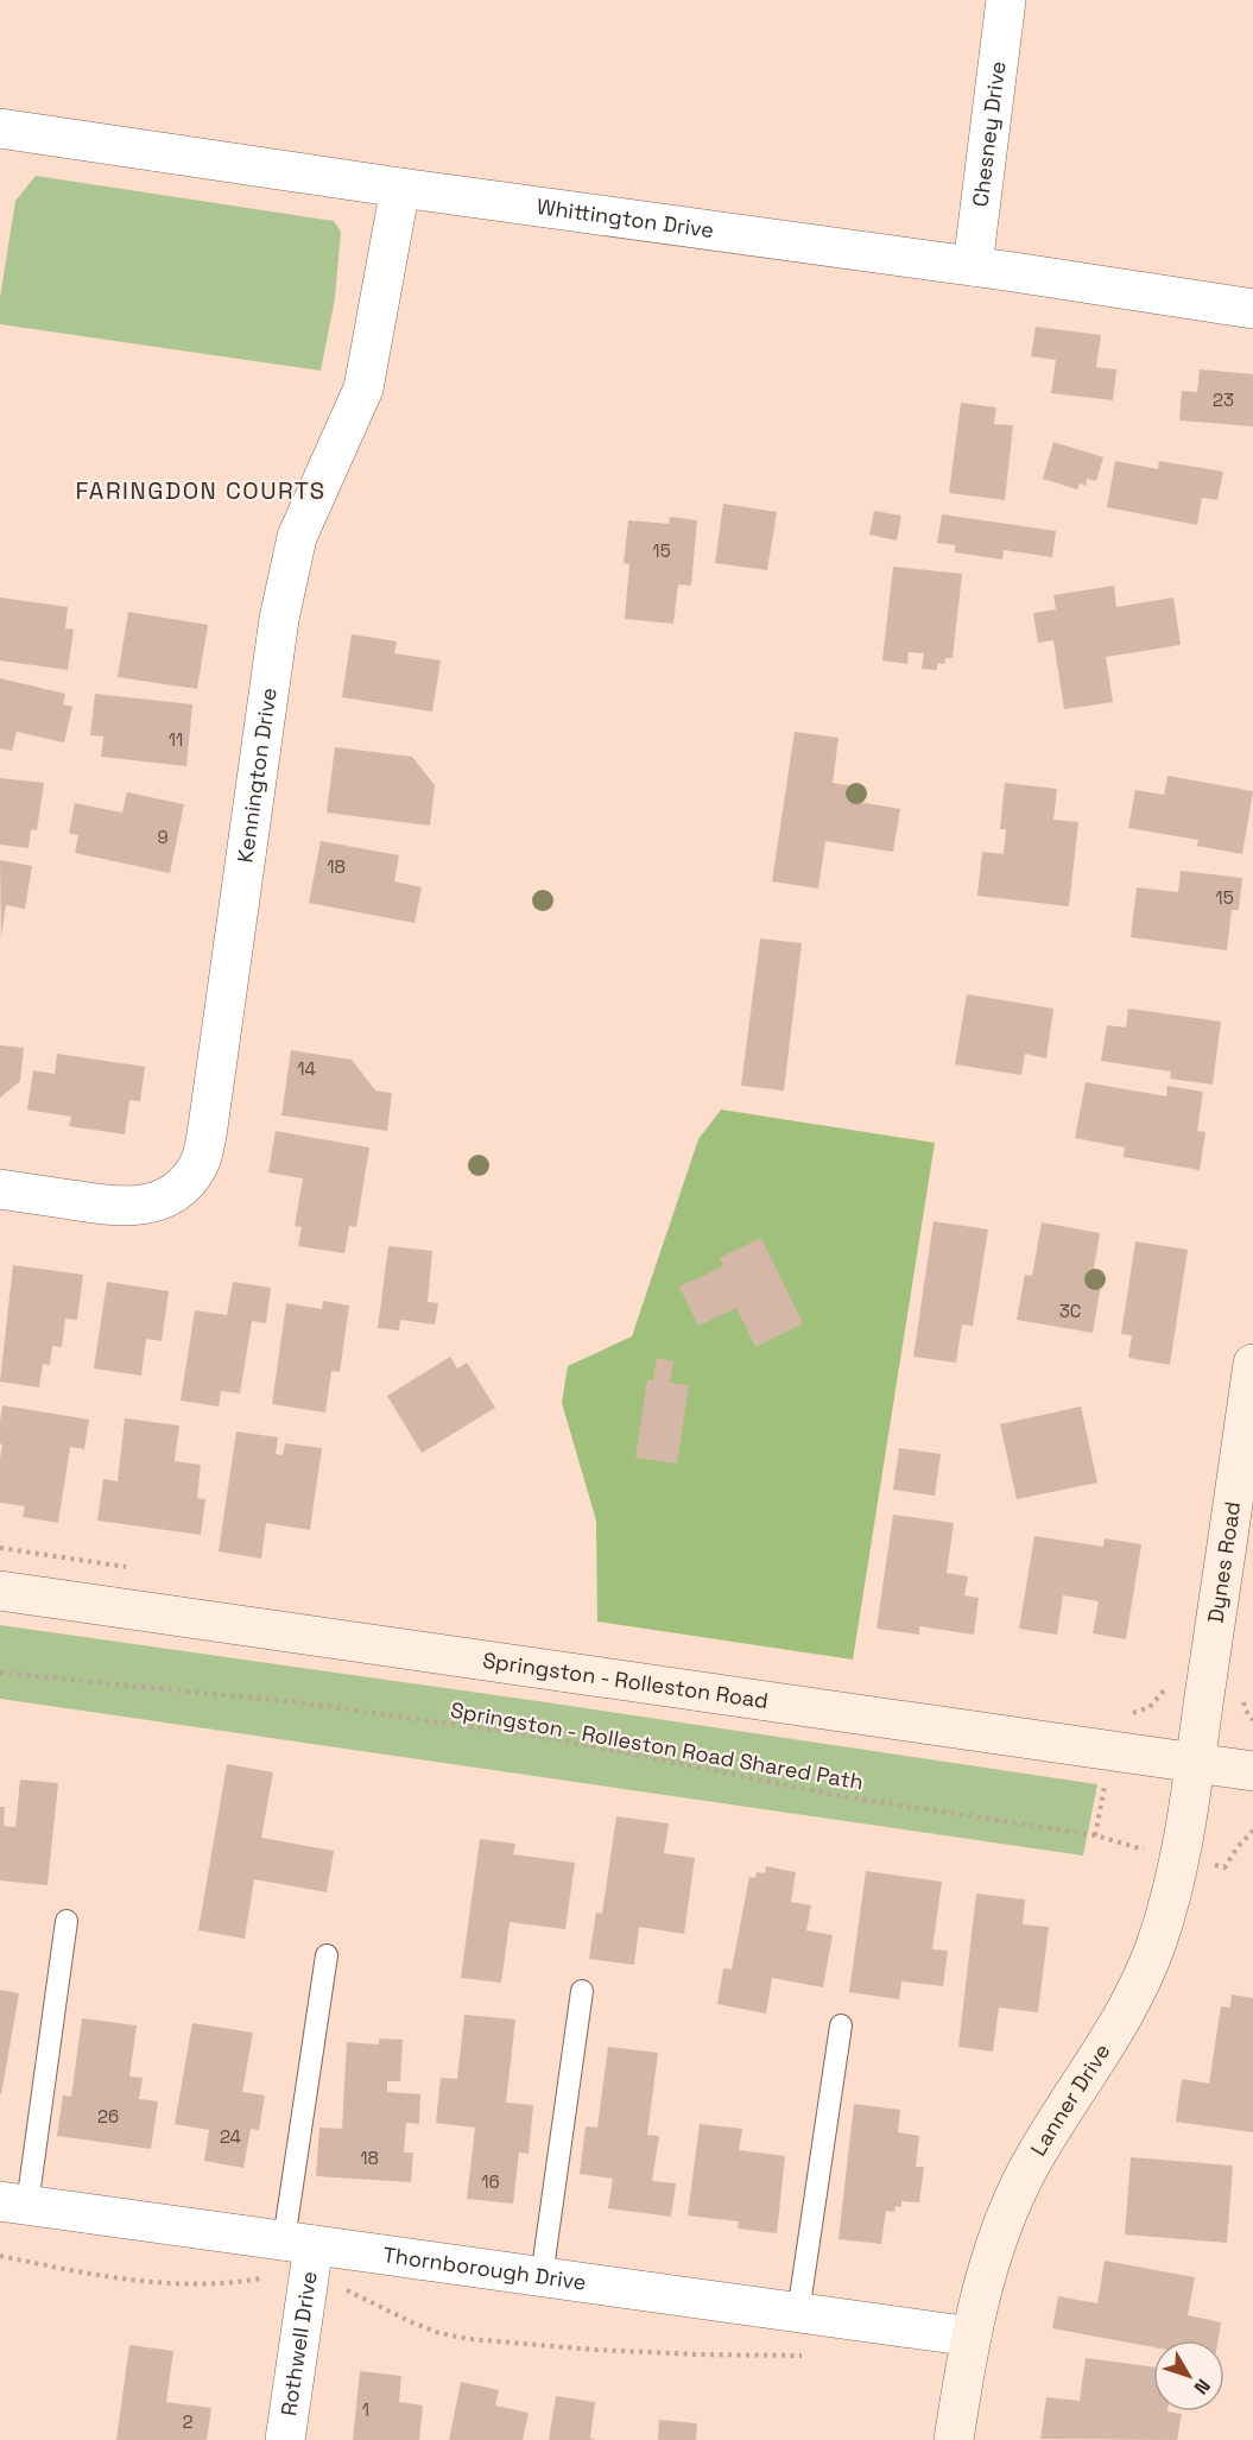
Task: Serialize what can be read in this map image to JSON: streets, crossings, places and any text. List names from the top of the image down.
{
  "streets": {
    "main road": ["Dynes Road", "Springston - Rolleston Road", "Lanner Drive"],
    "street": [
      "Chesney Drive",
      "Whittington Drive",
      "Kennington Drive",
      "Thornborough Drive",
      "Rothwell Drive"
    ],
    "path": ["Springston - Rolleston Road Shared Path"]
  },
  "crossings": [
    ["Chesney Drive", "Whittington Drive"],
    ["Whittington Drive", "Kennington Drive"],
    ["Dynes Road", "Springston - Rolleston Road"],
    ["Dynes Road", "Lanner Drive"],
    ["Springston - Rolleston Road", "Lanner Drive"],
    ["Lanner Drive", "Thornborough Drive"],
    ["Thornborough Drive", "Rothwell Drive"]
  ],
  "districts": ["FARINGDON COURTS"],
  "house_numbers": [
    "23",
    "15",
    "11",
    "9",
    "18",
    "15",
    "14",
    "3C",
    "26",
    "24",
    "18",
    "16",
    "1",
    "2"
  ],
  "north": "bottom right"
}
